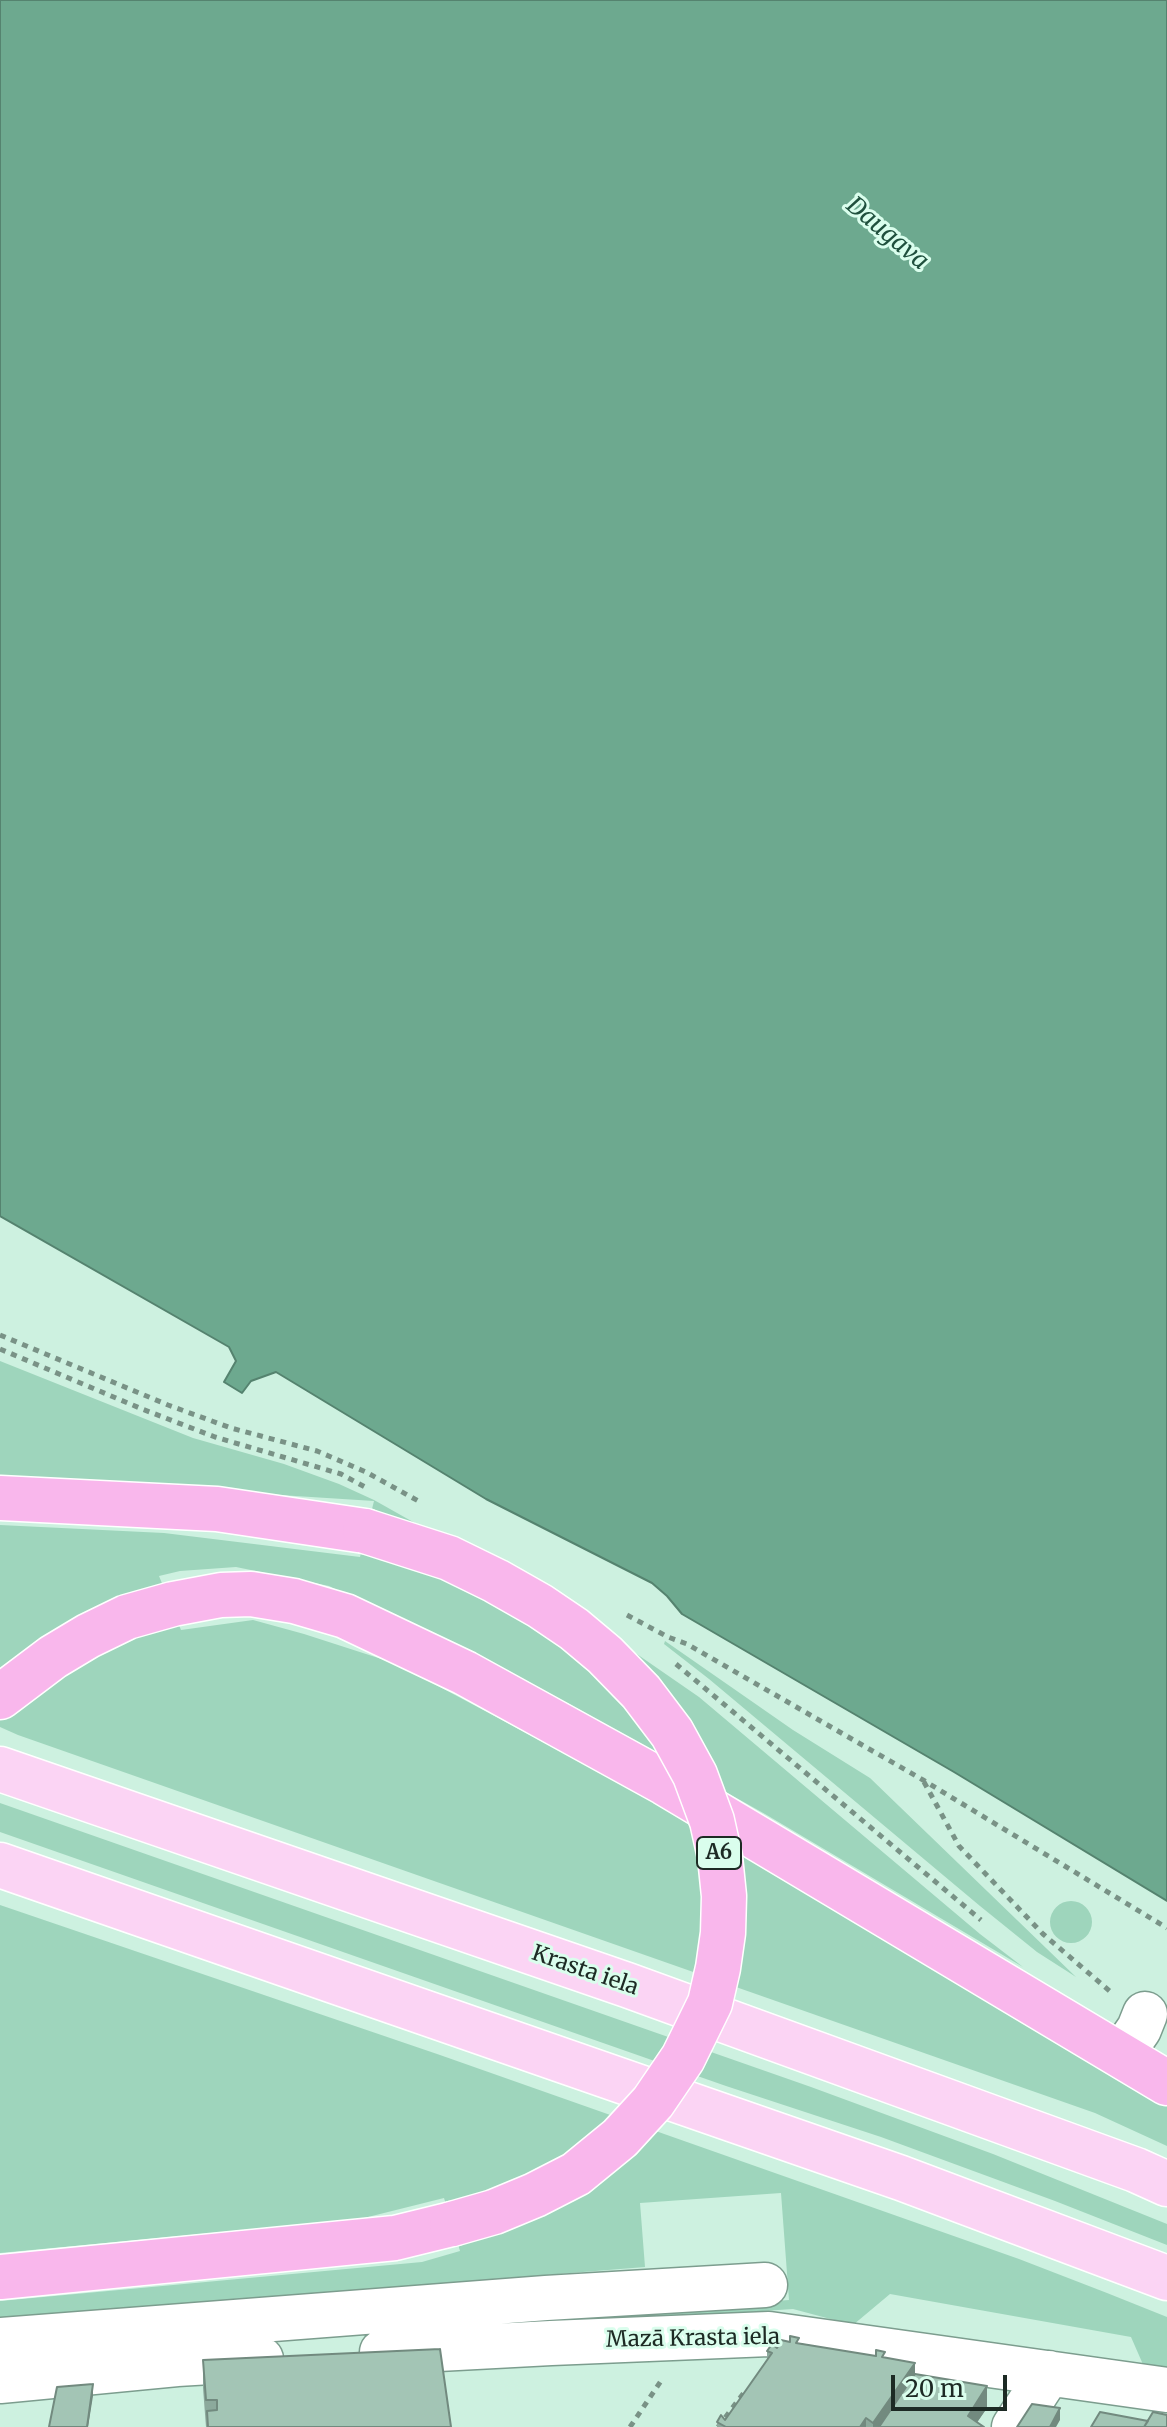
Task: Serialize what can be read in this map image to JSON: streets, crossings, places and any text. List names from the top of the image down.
{
  "streets": {
    "highway": ["A6"],
    "main road": ["Krasta iela"],
    "street": ["Mazā Krasta iela"]
  },
  "water": ["Daugava"],
  "scale_bar": "20 m"
}
